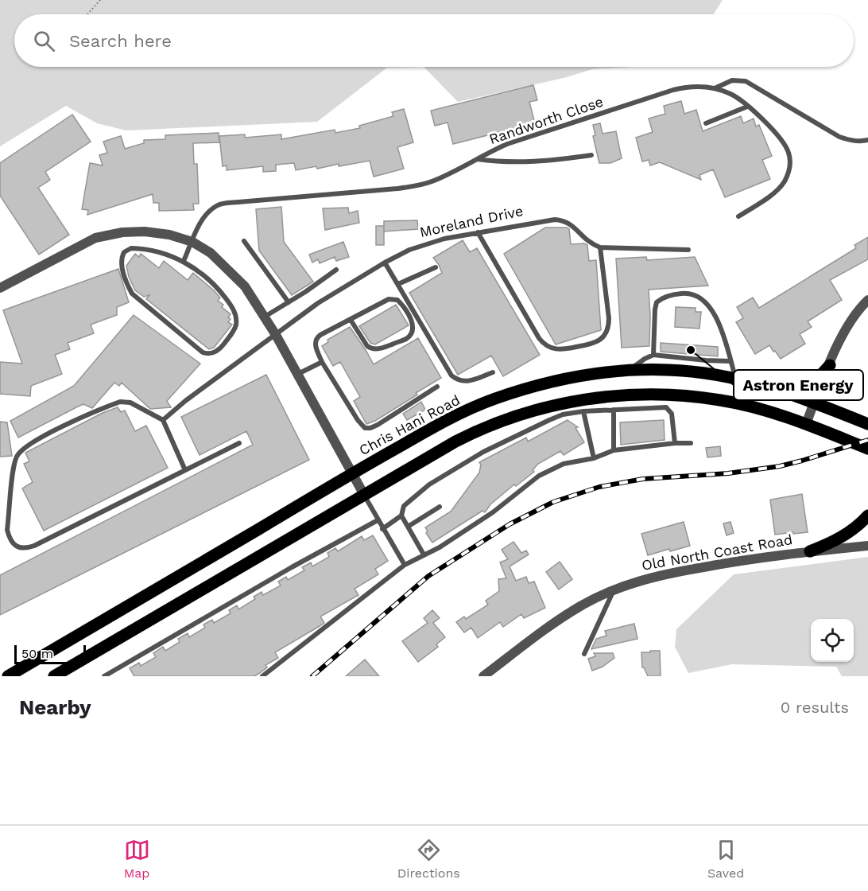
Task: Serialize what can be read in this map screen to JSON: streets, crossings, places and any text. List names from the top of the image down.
{
  "streets": {
    "main road": ["Chris Hani Road"],
    "street": ["Old North Coast Road"],
    "lane": ["Randworth Close", "Moreland Drive"]
  },
  "places": ["Astron Energy"],
  "scale_bar": "50 m",
  "page": {
    "search": "Search here",
    "scale": "50 m",
    "heading": ["Nearby", "0 results"],
    "nav": ["Map", "Directions", "Saved"]
  }
}
